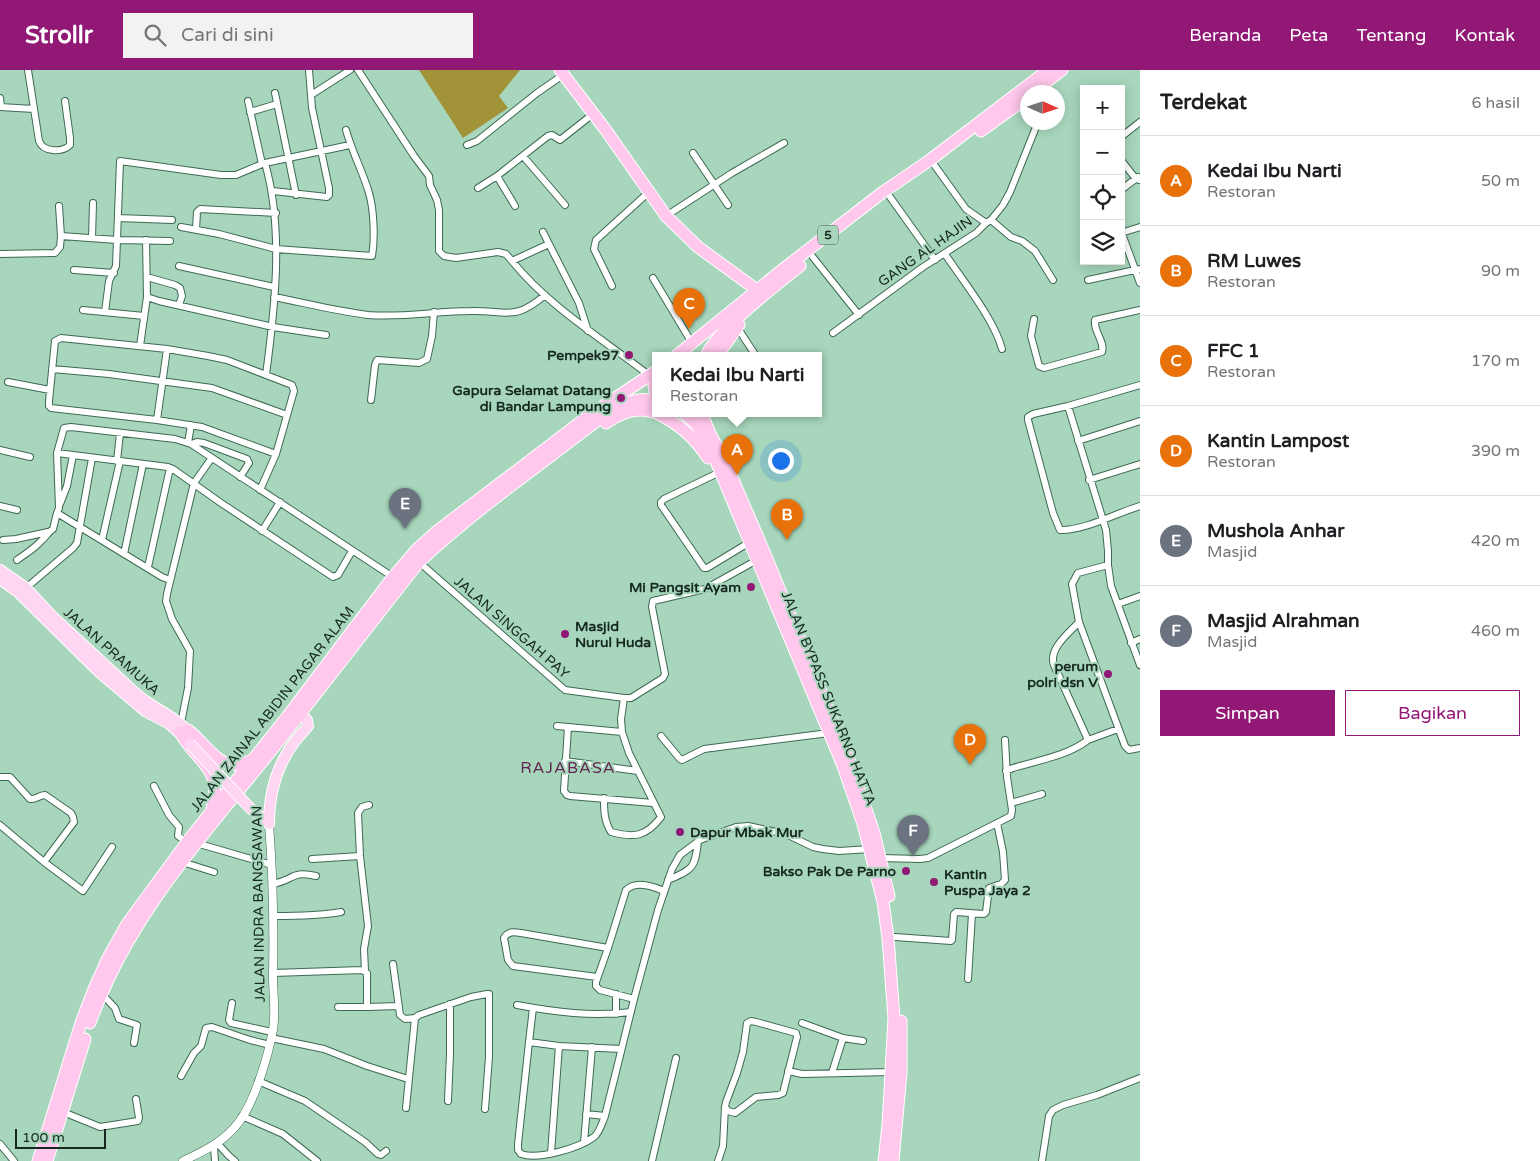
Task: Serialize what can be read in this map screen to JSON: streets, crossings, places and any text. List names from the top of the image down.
{
  "streets": {
    "highway": ["5", "JALAN BYPASS SUKARNO HATTA", "JALAN ZAINAL ABIDIN PAGAR ALAM"],
    "main road": ["JALAN PRAMUKA", "JALAN INDRA BANGSAWAN"],
    "street": ["GANG AL HAJIN", "JALAN SINGGAH PAY"]
  },
  "crossings": [
    ["JALAN SINGGAH PAY", "JALAN ZAINAL ABIDIN PAGAR ALAM"],
    ["JALAN PRAMUKA", "JALAN INDRA BANGSAWAN"],
    ["JALAN ZAINAL ABIDIN PAGAR ALAM", "JALAN INDRA BANGSAWAN"]
  ],
  "districts": ["RAJABASA"],
  "places": [
    "Pempek97",
    "Gapura Selamat Datang di Bandar Lampung",
    "Mi Pangsit Ayam",
    "Masjid Nurul Huda",
    "perum polri dsn V",
    "Dapur Mbak Mur",
    "Bakso Pak De Parno",
    "Kantin Puspa Jaya 2"
  ],
  "scale_bar": "100 m",
  "north": "right",
  "page": {
    "header": "Strollr",
    "search": "Cari di sini",
    "nav": [
      "Beranda",
      "Peta",
      "Tentang",
      "Kontak"
    ],
    "heading": ["Terdekat", "6 hasil"],
    "map_buttons": ["+", "−"],
    "list": [
      {
        "mark": "A",
        "name": "Kedai Ibu Narti",
        "note": "Restoran",
        "value": "50 m"
      },
      {
        "mark": "B",
        "name": "RM Luwes",
        "note": "Restoran",
        "value": "90 m"
      },
      {
        "mark": "C",
        "name": "FFC 1",
        "note": "Restoran",
        "value": "170 m"
      },
      {
        "mark": "D",
        "name": "Kantin Lampost",
        "note": "Restoran",
        "value": "390 m"
      },
      {
        "mark": "E",
        "name": "Mushola Anhar",
        "note": "Masjid",
        "value": "420 m"
      },
      {
        "mark": "F",
        "name": "Masjid Alrahman",
        "note": "Masjid",
        "value": "460 m"
      }
    ],
    "pins": [
      "C",
      "A",
      "E",
      "B",
      "D",
      "F"
    ],
    "popup": ["Kedai Ibu Narti", "Restoran"],
    "buttons": ["Simpan", "Bagikan"],
    "scale": "100 m"
  }
}
